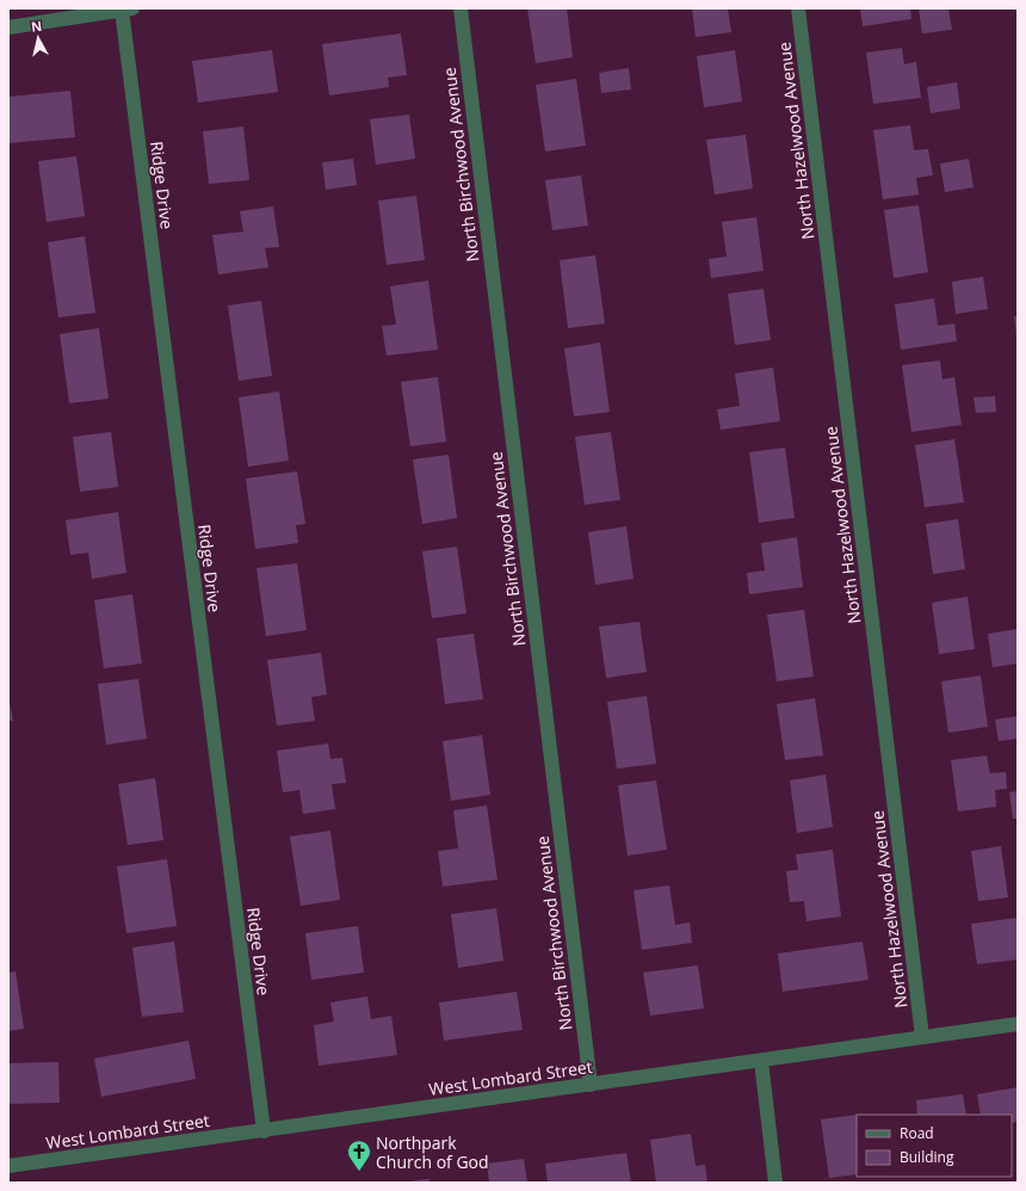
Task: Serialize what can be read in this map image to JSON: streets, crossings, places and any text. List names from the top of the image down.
{
  "streets": {
    "street": [
      "North Hazelwood Avenue",
      "North Birchwood Avenue",
      "Ridge Drive",
      "West Lombard Street"
    ]
  },
  "crossings": [
    ["North Hazelwood Avenue", "West Lombard Street"],
    ["North Birchwood Avenue", "West Lombard Street"],
    ["Ridge Drive", "West Lombard Street"]
  ],
  "places": {
    "church": ["Northpark Church of God"]
  },
  "legend": ["Road", "Building"],
  "north": "top"
}
